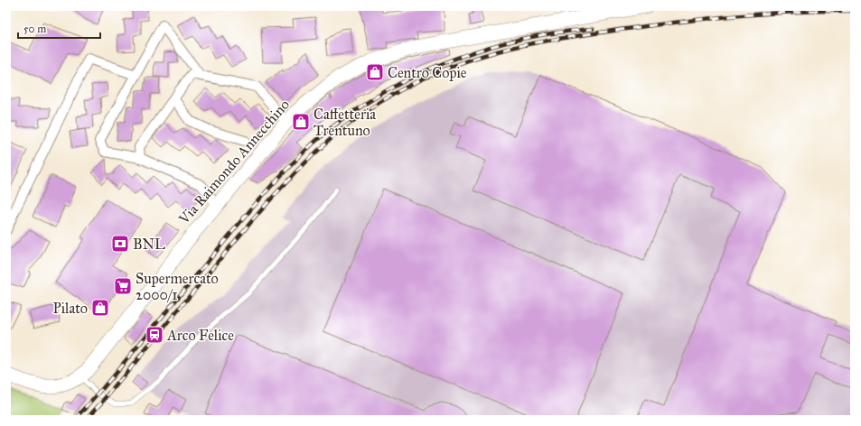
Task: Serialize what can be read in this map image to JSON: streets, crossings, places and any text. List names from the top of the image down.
{
  "streets": {
    "street": ["Via Raimondo Annecchino"]
  },
  "places": {
    "shop": ["Centro Copie", "Caffetteria Trentuno", "Pilato"],
    "bank": ["BNL"],
    "supermarket": ["Supermercato 2000/1"],
    "station": ["Arco Felice"]
  },
  "scale_bar": "50 m"
}
